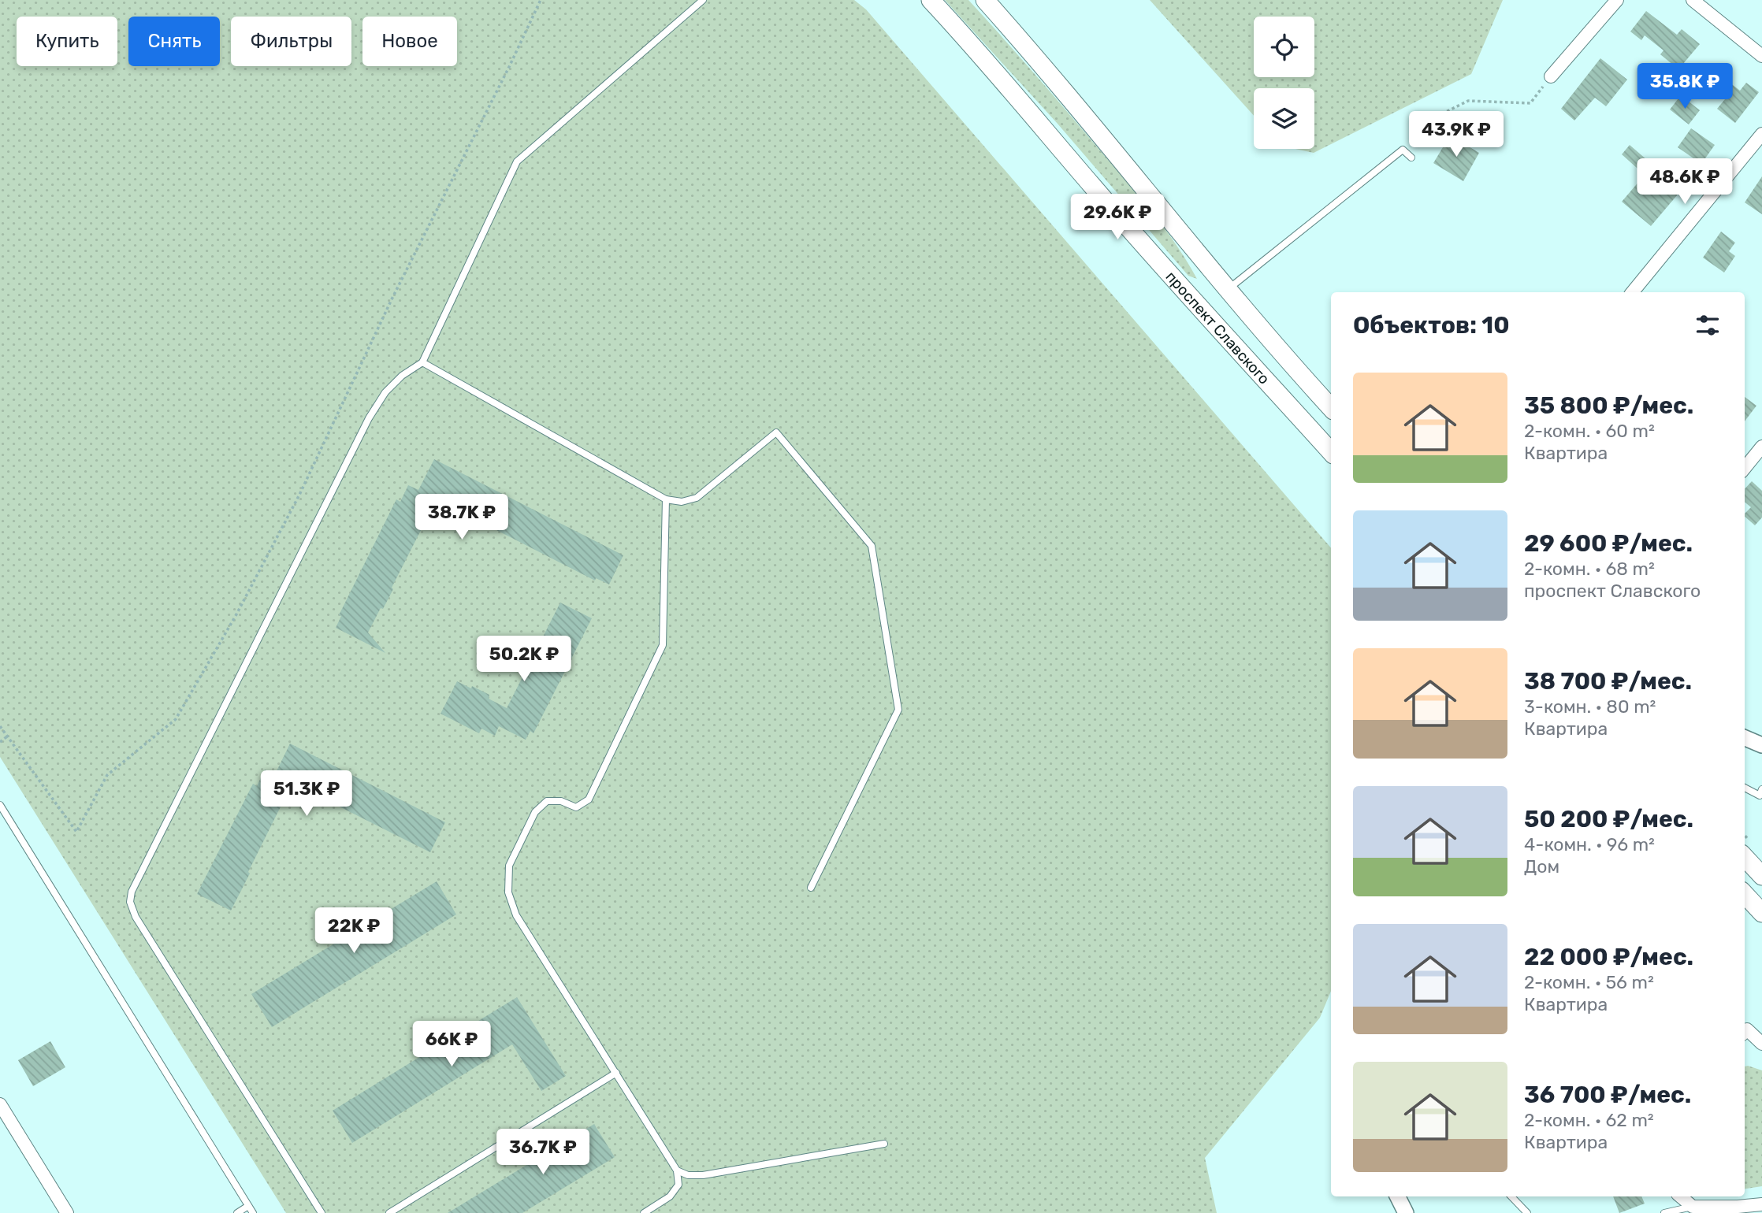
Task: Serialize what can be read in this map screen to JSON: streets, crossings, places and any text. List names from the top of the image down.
{
  "streets": {
    "main road": ["проспект Славского"]
  },
  "page": {
    "chip": [
      "Купить",
      "Снять",
      "Фильтры",
      "Новое"
    ],
    "price": [
      "35.8K ₽",
      "43.9K ₽",
      "48.6K ₽",
      "29.6K ₽",
      "38.7K ₽",
      "50.2K ₽",
      "51.3K ₽",
      "22K ₽",
      "66K ₽",
      "36.7K ₽"
    ],
    "heading": "Объектов: 10",
    "list": [
      {
        "name": "35 800 ₽/мес.",
        "note": "2-комн. · 60 m² · Квартира"
      },
      {
        "name": "29 600 ₽/мес.",
        "note": "2-комн. · 68 m² · проспект Славского"
      },
      {
        "name": "38 700 ₽/мес.",
        "note": "3-комн. · 80 m² · Квартира"
      },
      {
        "name": "50 200 ₽/мес.",
        "note": "4-комн. · 96 m² · Дом"
      },
      {
        "name": "22 000 ₽/мес.",
        "note": "2-комн. · 56 m² · Квартира"
      },
      {
        "name": "36 700 ₽/мес.",
        "note": "2-комн. · 62 m² · Квартира"
      }
    ]
  }
}
